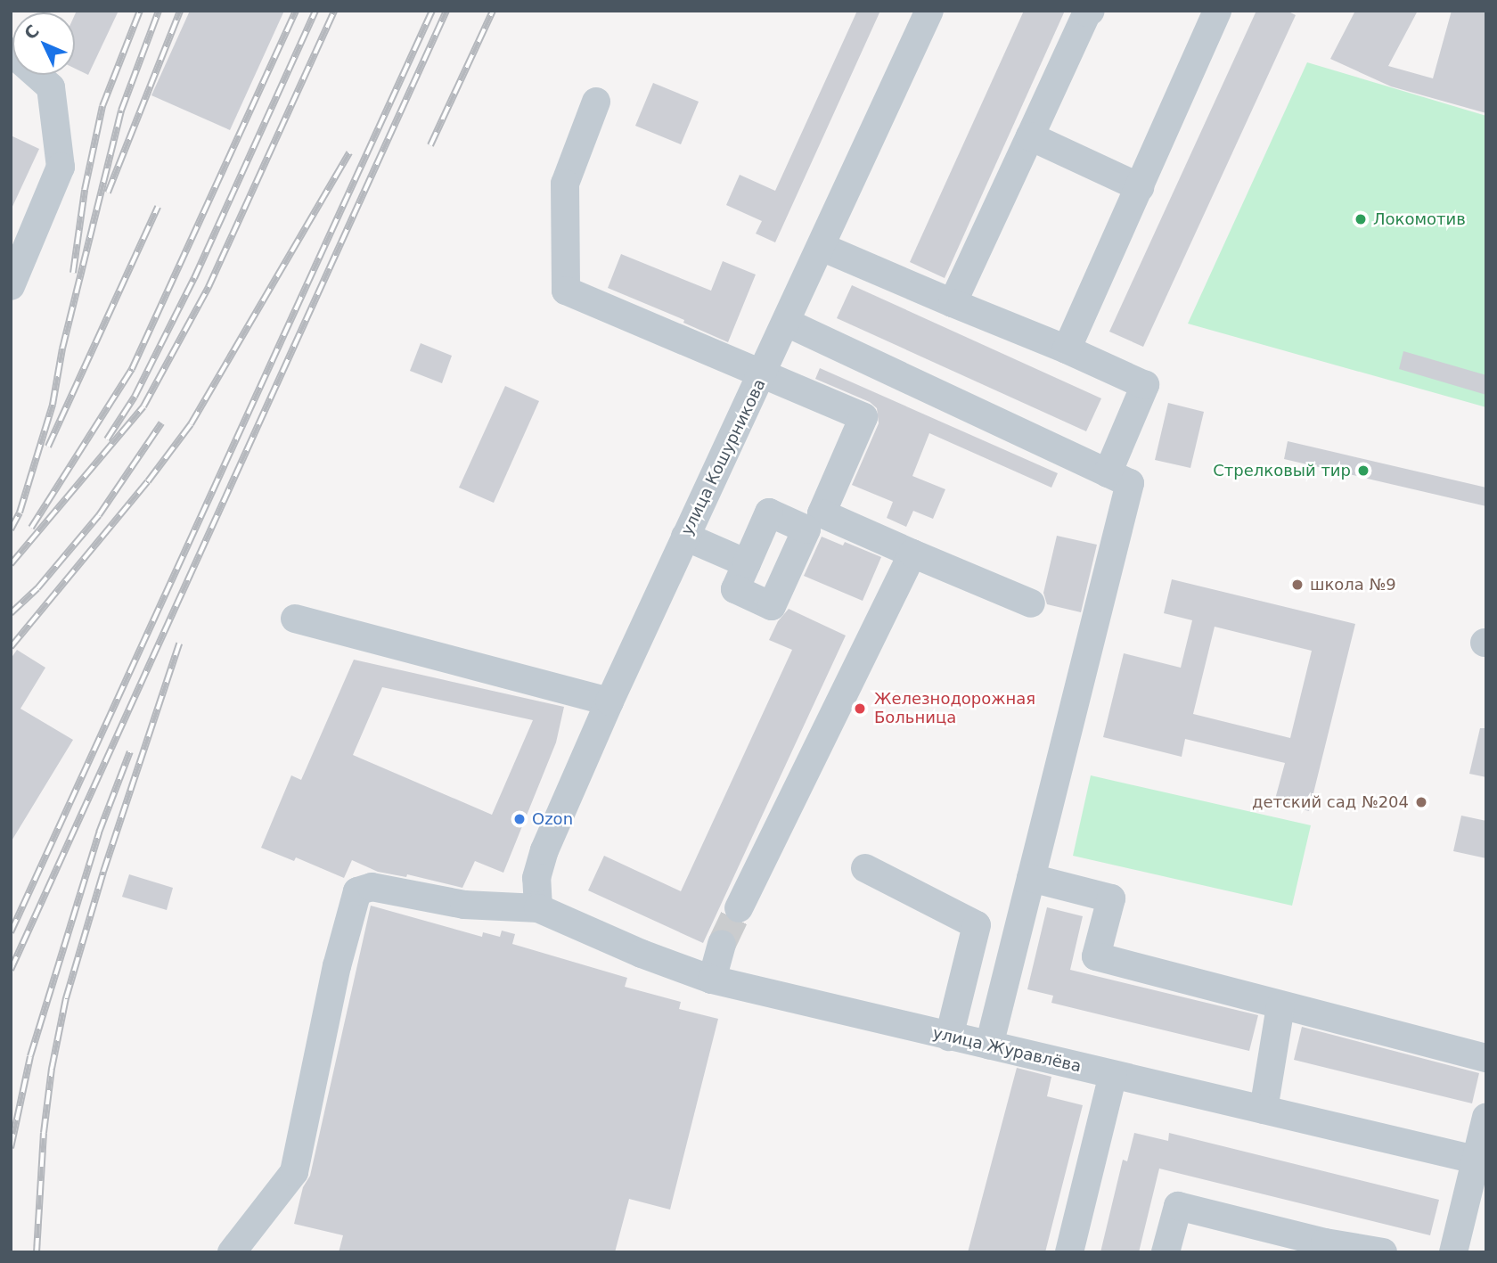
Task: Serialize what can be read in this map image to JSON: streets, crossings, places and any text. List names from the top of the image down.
{
  "streets": {
    "street": ["улица Кошурникова", "улица Журавлёва"]
  },
  "crossings": [
    ["улица Кошурникова", "улица Журавлёва"]
  ],
  "places": [
    "Локомотив",
    "Стрелковый тир",
    "школа №9",
    "Железнодорожная Больница",
    "детский сад №204",
    "Ozon"
  ],
  "north": "top left"
}
